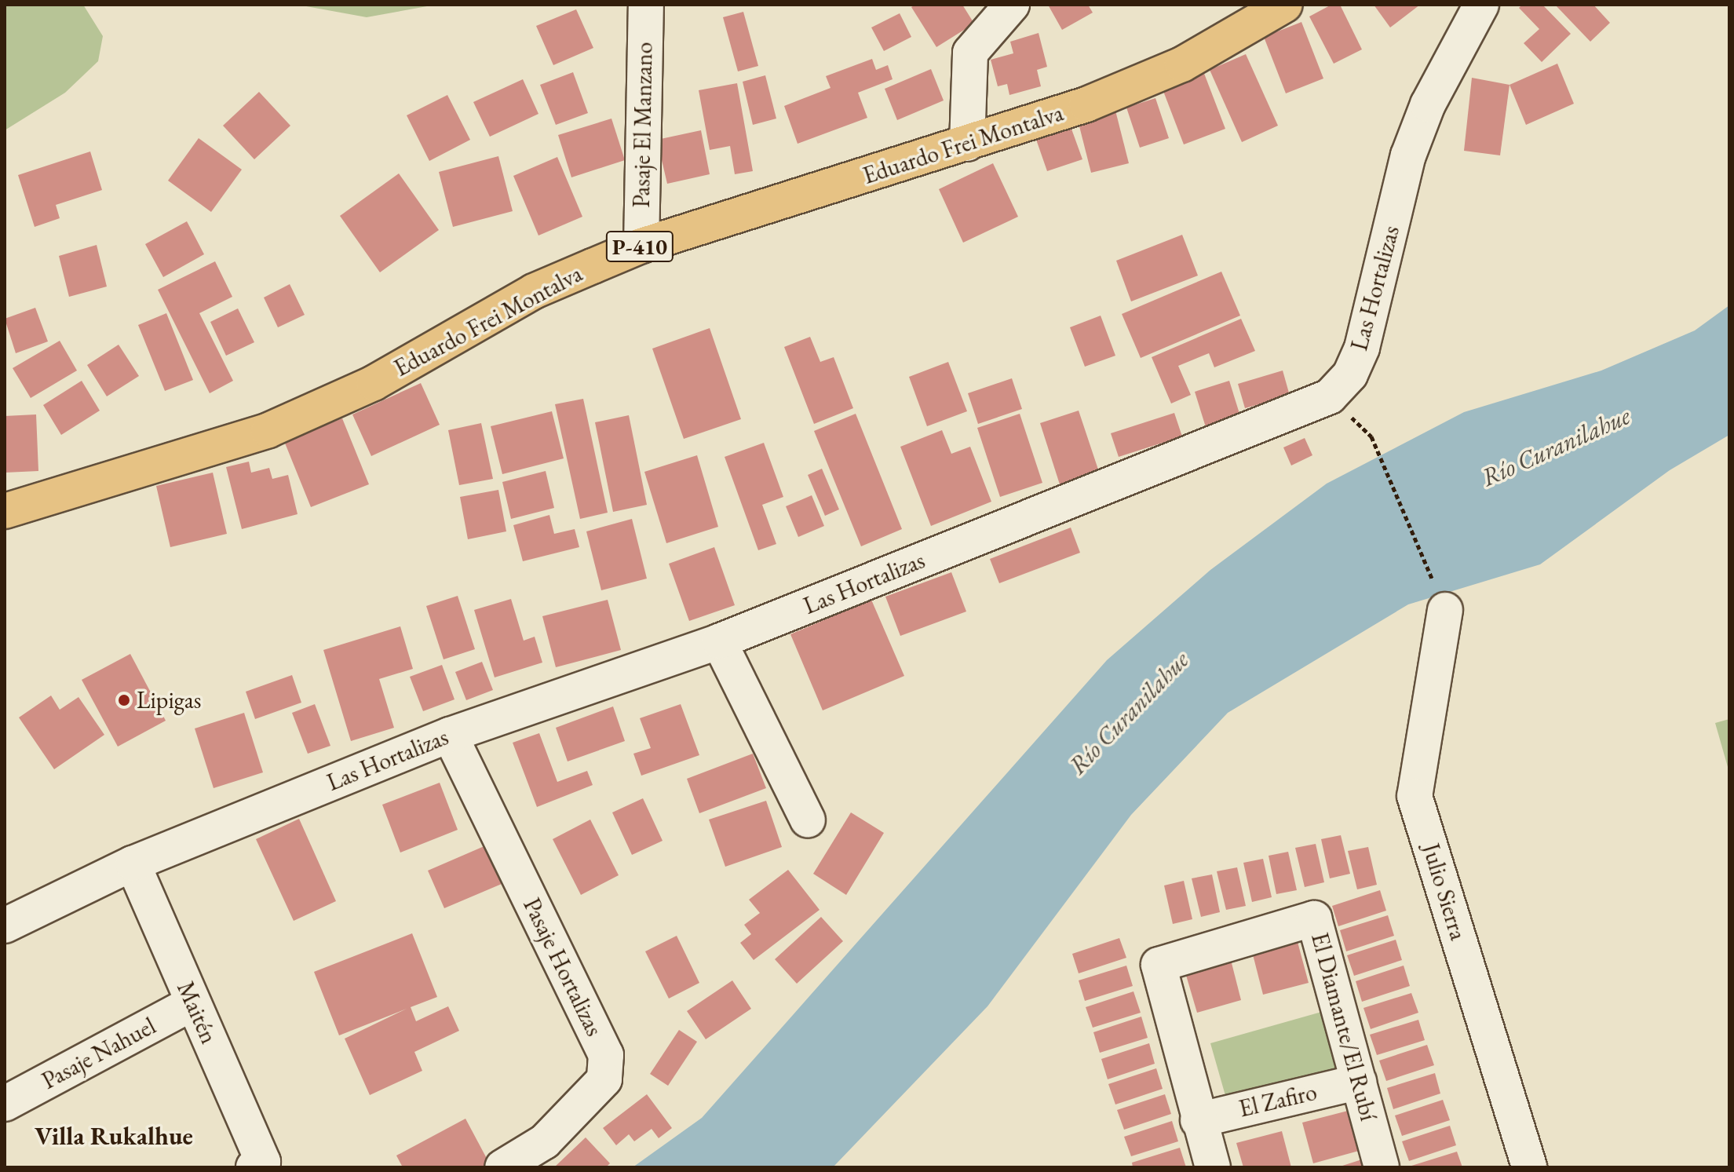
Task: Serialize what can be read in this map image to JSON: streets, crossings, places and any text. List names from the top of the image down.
{
  "streets": {
    "main road": ["Eduardo Frei Montalva", "P-410"],
    "street": [
      "Pasaje El Manzano",
      "Las Hortalizas",
      "Julio Sierra",
      "Pasaje Hortalizas",
      "Maitén",
      "El Diamante/El Rubí",
      "Pasaje Nahuel",
      "El Zafiro"
    ]
  },
  "crossings": [
    ["Pasaje El Manzano", "Eduardo Frei Montalva"],
    ["Las Hortalizas", "Pasaje Hortalizas"],
    ["Las Hortalizas", "Maitén"],
    ["Maitén", "Pasaje Nahuel"],
    ["El Diamante/El Rubí", "El Zafiro"]
  ],
  "districts": ["Villa Rukalhue"],
  "water": ["Río Curanilahue"],
  "places": ["Lipigas"]
}
